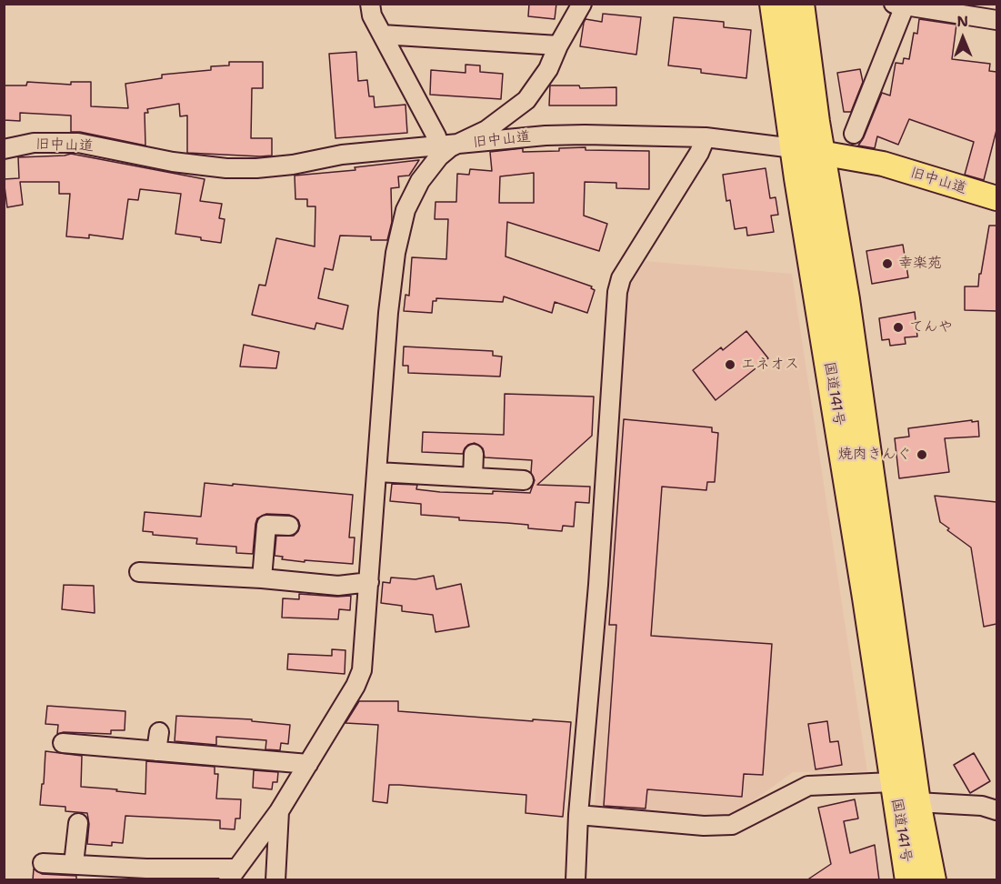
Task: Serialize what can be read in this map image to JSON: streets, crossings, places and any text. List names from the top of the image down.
{
  "streets": {
    "highway": ["国道141号"],
    "main road": ["旧中山道"]
  },
  "crossings": [
    ["旧中山道", "国道141号"]
  ],
  "places": [
    "幸楽苑",
    "てんや",
    "エネオス",
    "焼肉きんぐ"
  ],
  "north": "top"
}
